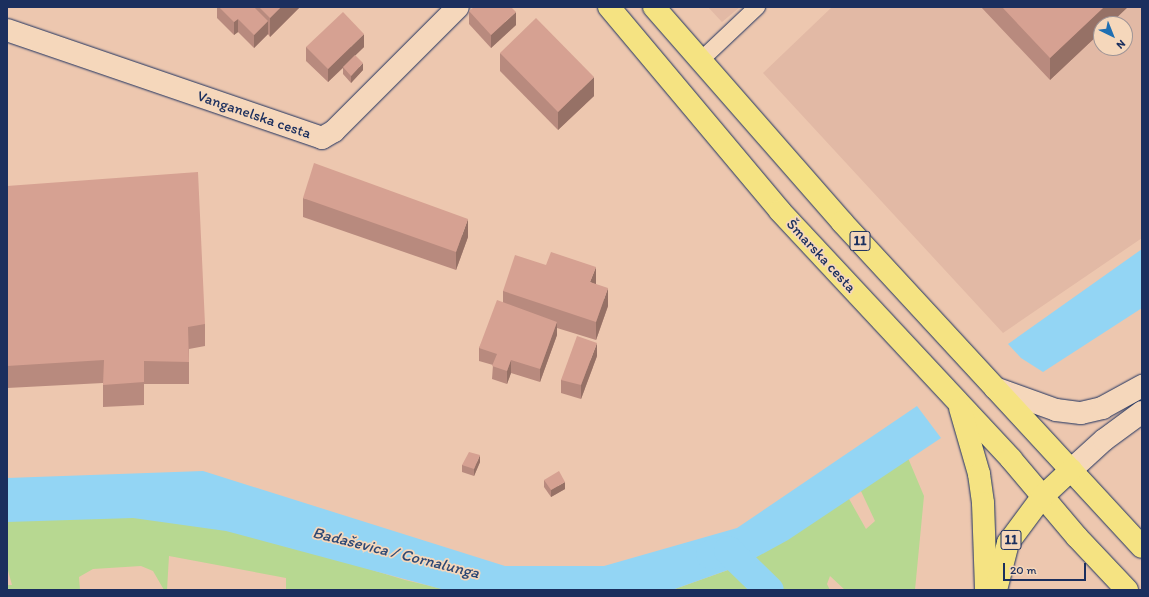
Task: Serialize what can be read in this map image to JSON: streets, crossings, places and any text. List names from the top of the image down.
{
  "streets": {
    "main road": ["11", "Šmarska cesta"],
    "street": ["Vanganelska cesta"]
  },
  "crossings": [
    ["11", "Šmarska cesta"]
  ],
  "water": ["Badaševica / Cornalunga"],
  "scale_bar": "20 m",
  "north": "bottom right"
}
